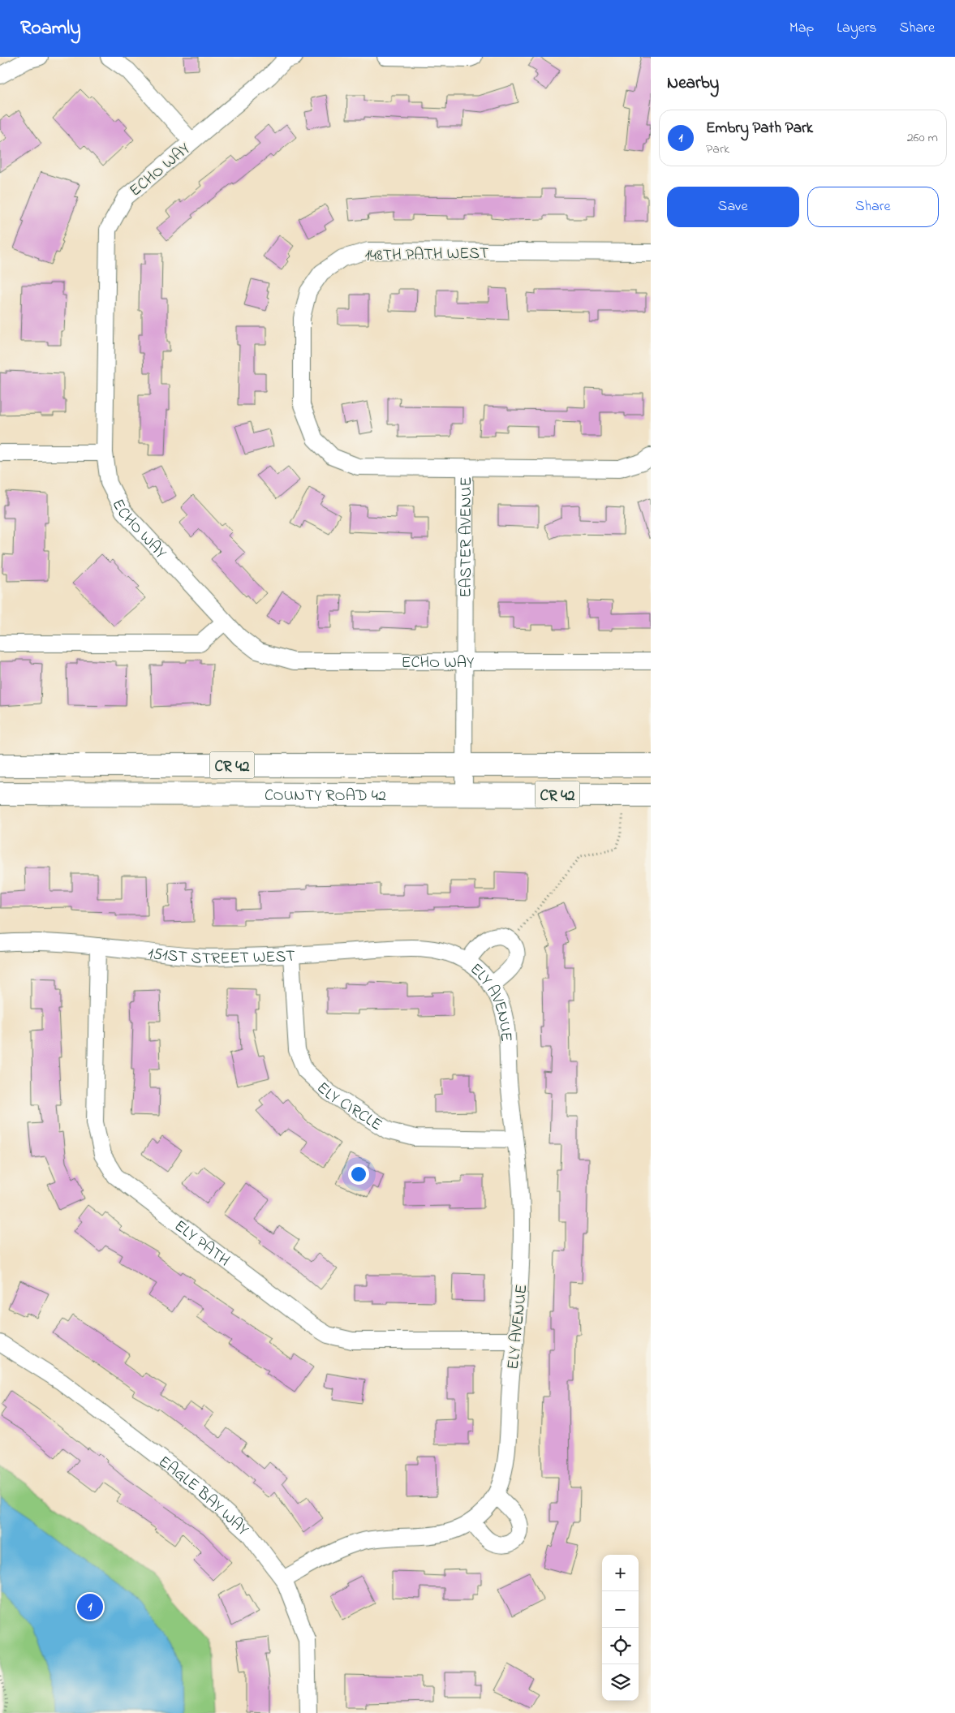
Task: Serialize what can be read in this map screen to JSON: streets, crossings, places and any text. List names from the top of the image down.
{
  "streets": {
    "highway": ["CR 42", "COUNTY ROAD 42"],
    "street": [
      "ECHO WAY",
      "148TH PATH WEST",
      "EASTER AVENUE",
      "151ST STREET WEST",
      "ELY AVENUE",
      "ELY CIRCLE",
      "ELY PATH",
      "EAGLE BAY WAY"
    ]
  },
  "crossings": [
    ["ECHO WAY", "EASTER AVENUE"],
    ["148TH PATH WEST", "EASTER AVENUE"],
    ["EASTER AVENUE", "COUNTY ROAD 42"],
    ["151ST STREET WEST", "ELY AVENUE"],
    ["151ST STREET WEST", "ELY CIRCLE"],
    ["151ST STREET WEST", "ELY PATH"],
    ["ELY AVENUE", "ELY CIRCLE"],
    ["ELY AVENUE", "ELY PATH"],
    ["ELY AVENUE", "EAGLE BAY WAY"]
  ],
  "page": {
    "header": "Roamly",
    "nav": ["Map", "Layers", "Share"],
    "heading": "Nearby",
    "list": [
      {
        "mark": "1",
        "name": "Embry Path Park",
        "note": "Park",
        "value": "260 m"
      }
    ],
    "buttons": ["Save", "Share"],
    "map_buttons": ["+", "−"],
    "pins": "1"
  }
}
